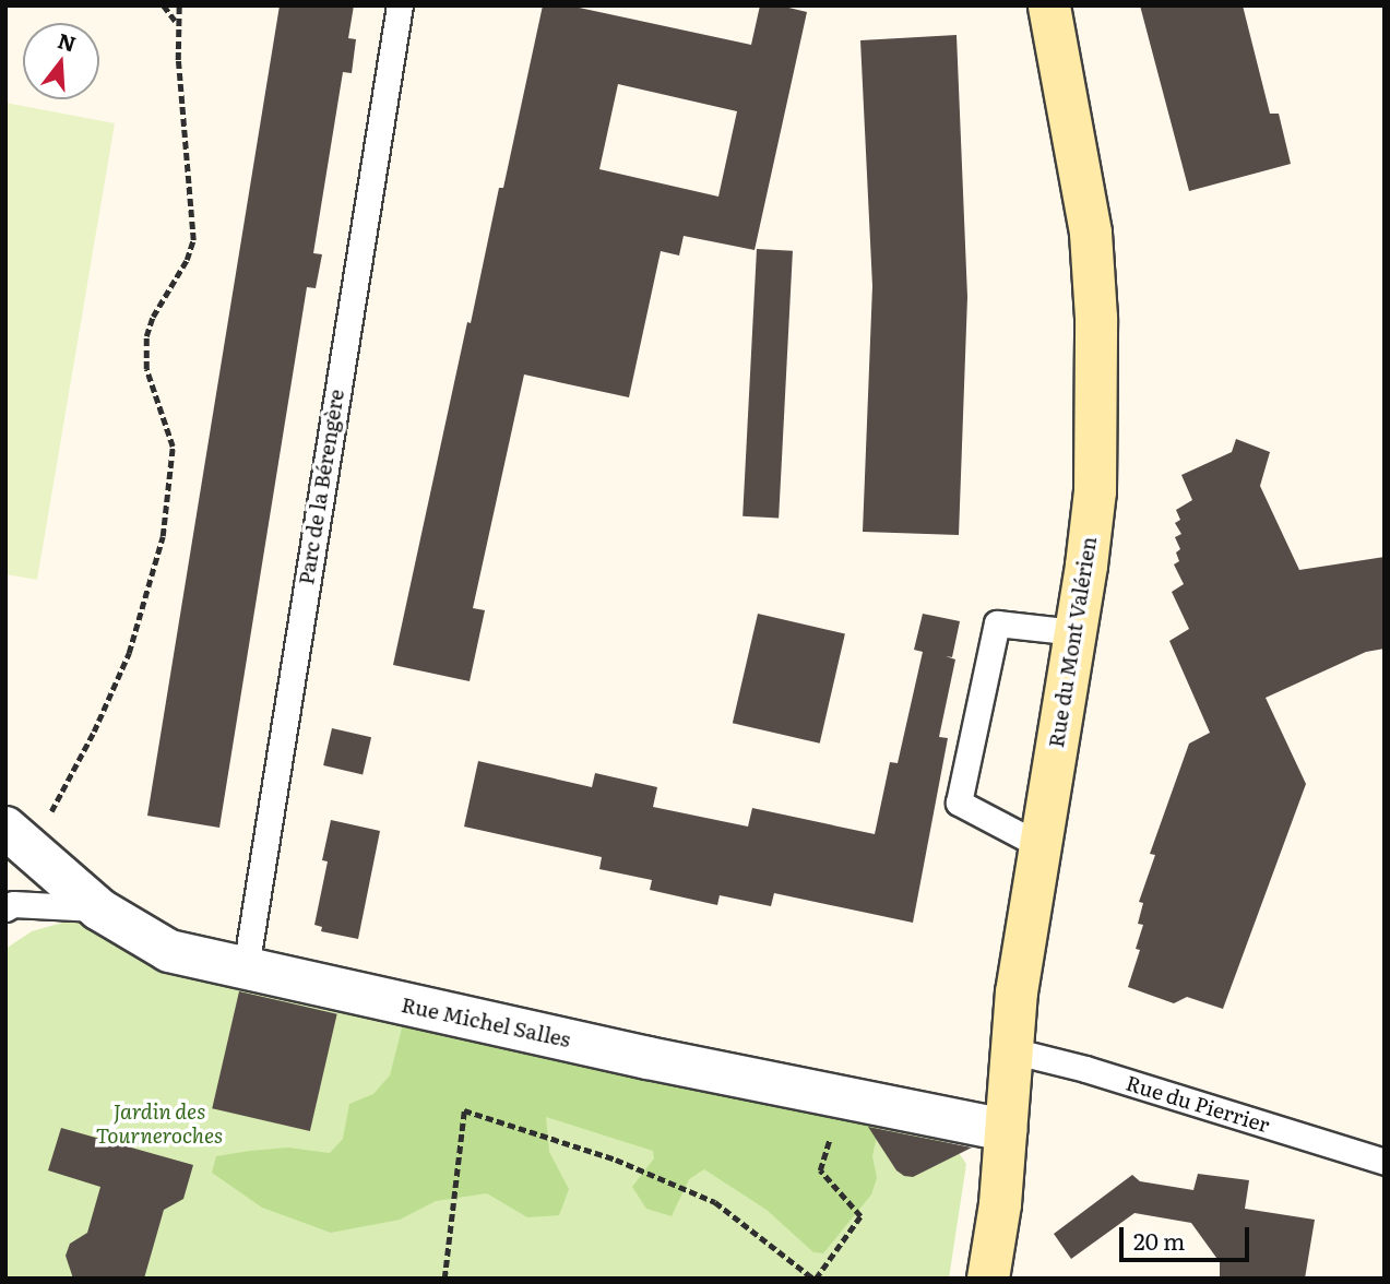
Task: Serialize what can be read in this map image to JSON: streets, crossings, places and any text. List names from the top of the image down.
{
  "streets": {
    "main road": ["Rue du Mont Valérien"],
    "street": ["Rue Michel Salles"],
    "lane": ["Parc de la Bérengère", "Rue du Pierrier"]
  },
  "crossings": [
    ["Parc de la Bérengère", "Rue Michel Salles"],
    ["Rue du Mont Valérien", "Rue Michel Salles"],
    ["Rue du Mont Valérien", "Rue du Pierrier"]
  ],
  "parks": ["Jardin des Tourneroches"],
  "scale_bar": "20 m",
  "north": "top"
}
